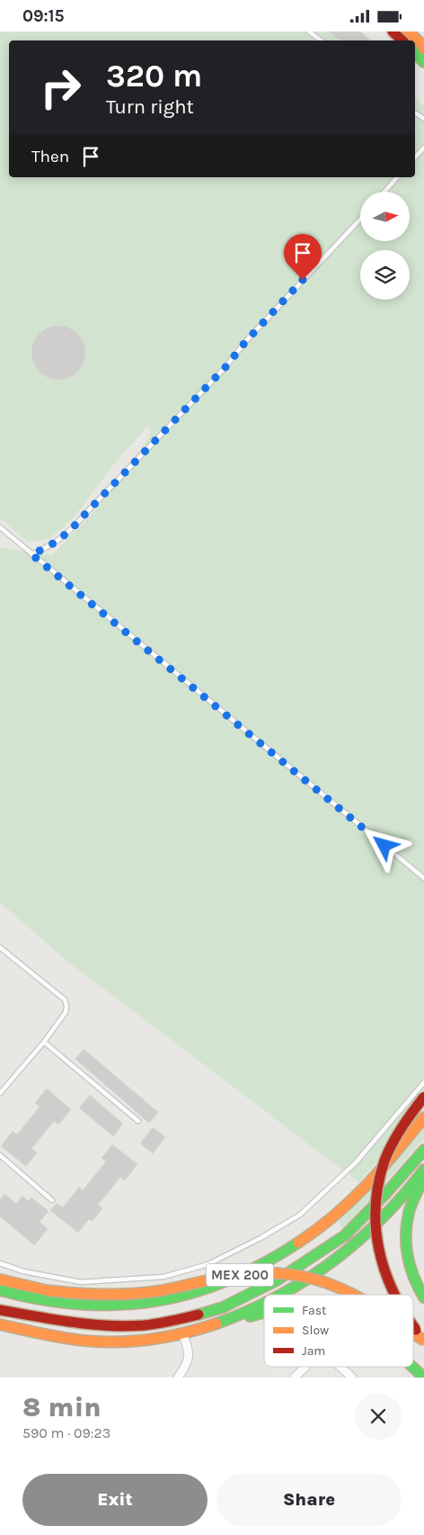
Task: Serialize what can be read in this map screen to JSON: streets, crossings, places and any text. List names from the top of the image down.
{
  "streets": {
    "highway": ["MEX 200"]
  },
  "legend": ["Fast", "Slow", "Jam"],
  "north": "right",
  "page": {
    "status": "09:15",
    "turn": ["320 m", "Turn right"],
    "then": "Then",
    "heading": ["8 min", "590 m · 09:23"],
    "buttons": ["Exit", "Share"]
  }
}
